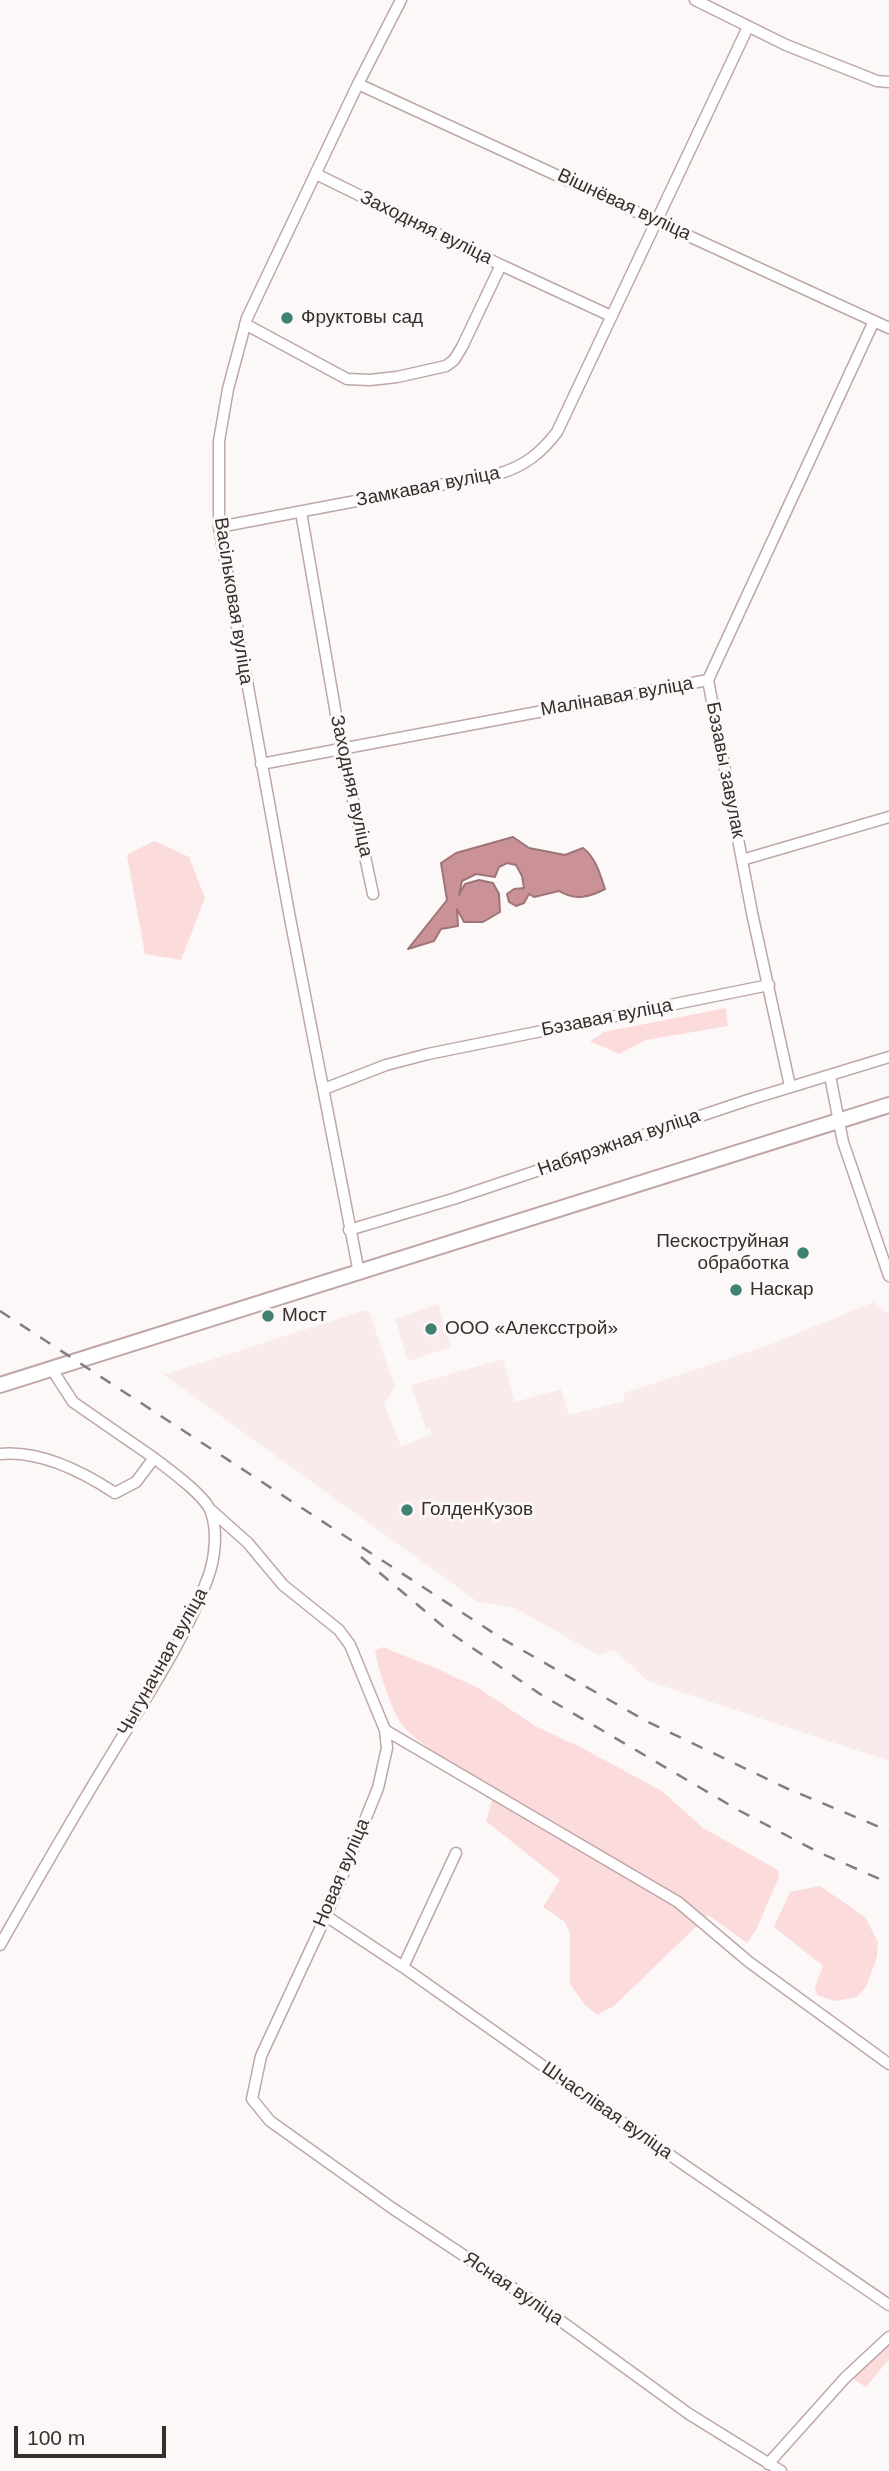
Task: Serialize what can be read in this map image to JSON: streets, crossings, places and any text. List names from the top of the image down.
{
  "streets": {
    "street": [
      "Вішнёвая вуліца",
      "Заходняя вуліца",
      "Замкавая вуліца",
      "Васільковая вуліца",
      "Малінавая вуліца",
      "Бэзавы завулак",
      "Бэзавая вуліца",
      "Набярэжная вуліца",
      "Чыгуначная вуліца",
      "Новая вуліца",
      "Шчаслівая вуліца",
      "Ясная вуліца"
    ]
  },
  "crossings": [
    ["Вішнёвая вуліца", "Замкавая вуліца"],
    ["Вішнёвая вуліца", "Васільковая вуліца"],
    ["Вішнёвая вуліца", "Малінавая вуліца"],
    ["Заходняя вуліца", "Замкавая вуліца"],
    ["Заходняя вуліца", "Васільковая вуліца"],
    ["Заходняя вуліца", "Малінавая вуліца"],
    ["Замкавая вуліца", "Васільковая вуліца"],
    ["Васільковая вуліца", "Малінавая вуліца"],
    ["Васільковая вуліца", "Бэзавая вуліца"],
    ["Васільковая вуліца", "Набярэжная вуліца"],
    ["Малінавая вуліца", "Бэзавы завулак"],
    ["Чыгуначная вуліца", "Новая вуліца"],
    ["Новая вуліца", "Шчаслівая вуліца"],
    ["Новая вуліца", "Ясная вуліца"]
  ],
  "places": [
    "Фруктовы сад",
    "Пескоструйная обработка",
    "Наскар",
    "Мост",
    "ООО «Алексстрой»",
    "ГолденКузов"
  ],
  "scale_bar": "100 m"
}
